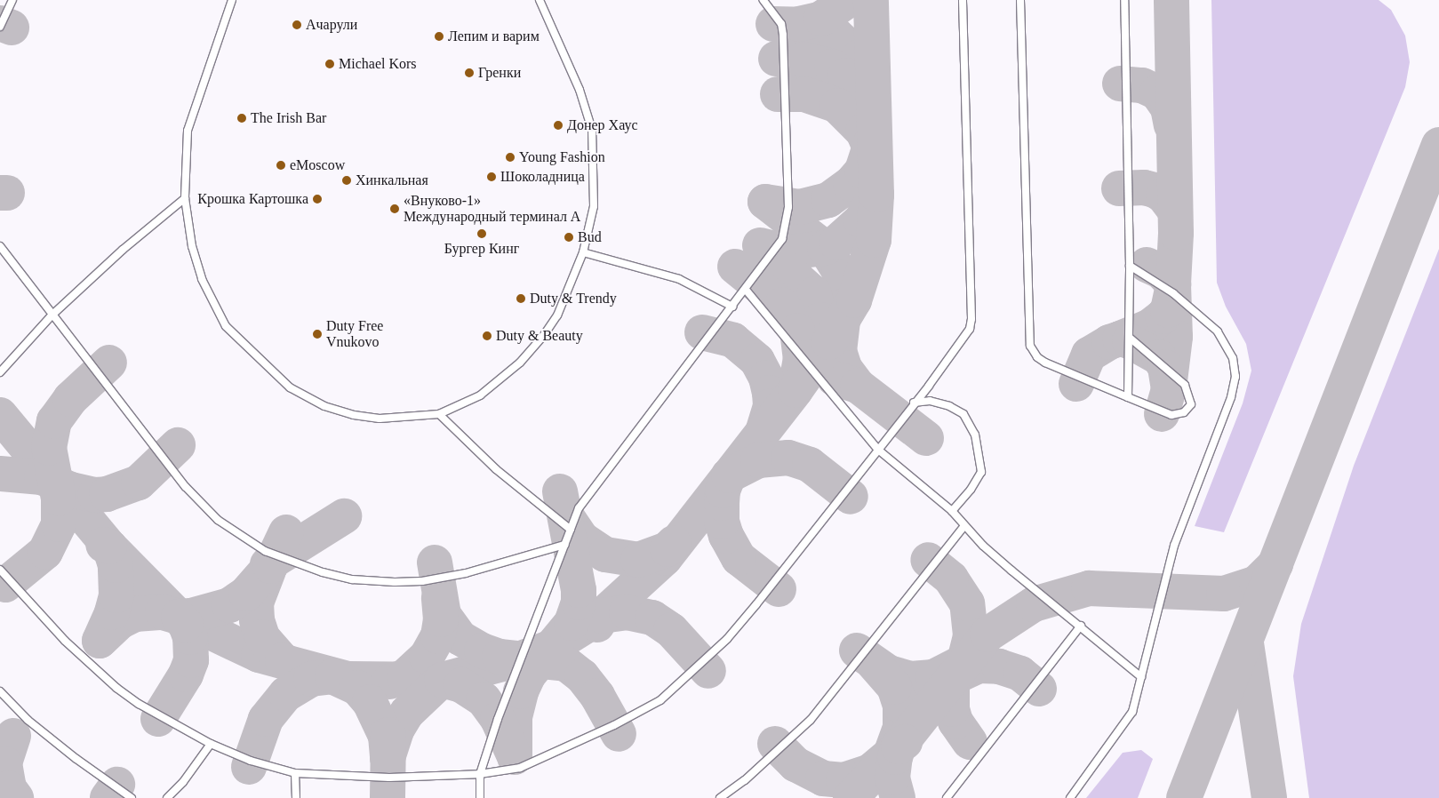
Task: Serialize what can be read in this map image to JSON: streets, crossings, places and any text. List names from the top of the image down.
{
  "places": [
    "Ачарули",
    "Лепим и варим",
    "Michael Kors",
    "Гренки",
    "The Irish Bar",
    "Донер Хаус",
    "Young Fashion",
    "eMoscow",
    "Шоколадница",
    "Хинкальная",
    "Крошка Картошка",
    "«Внуково-1» Международный терминал А",
    "Бургер Кинг",
    "Bud",
    "Duty & Trendy",
    "Duty Free Vnukovo",
    "Duty & Beauty"
  ]
}
